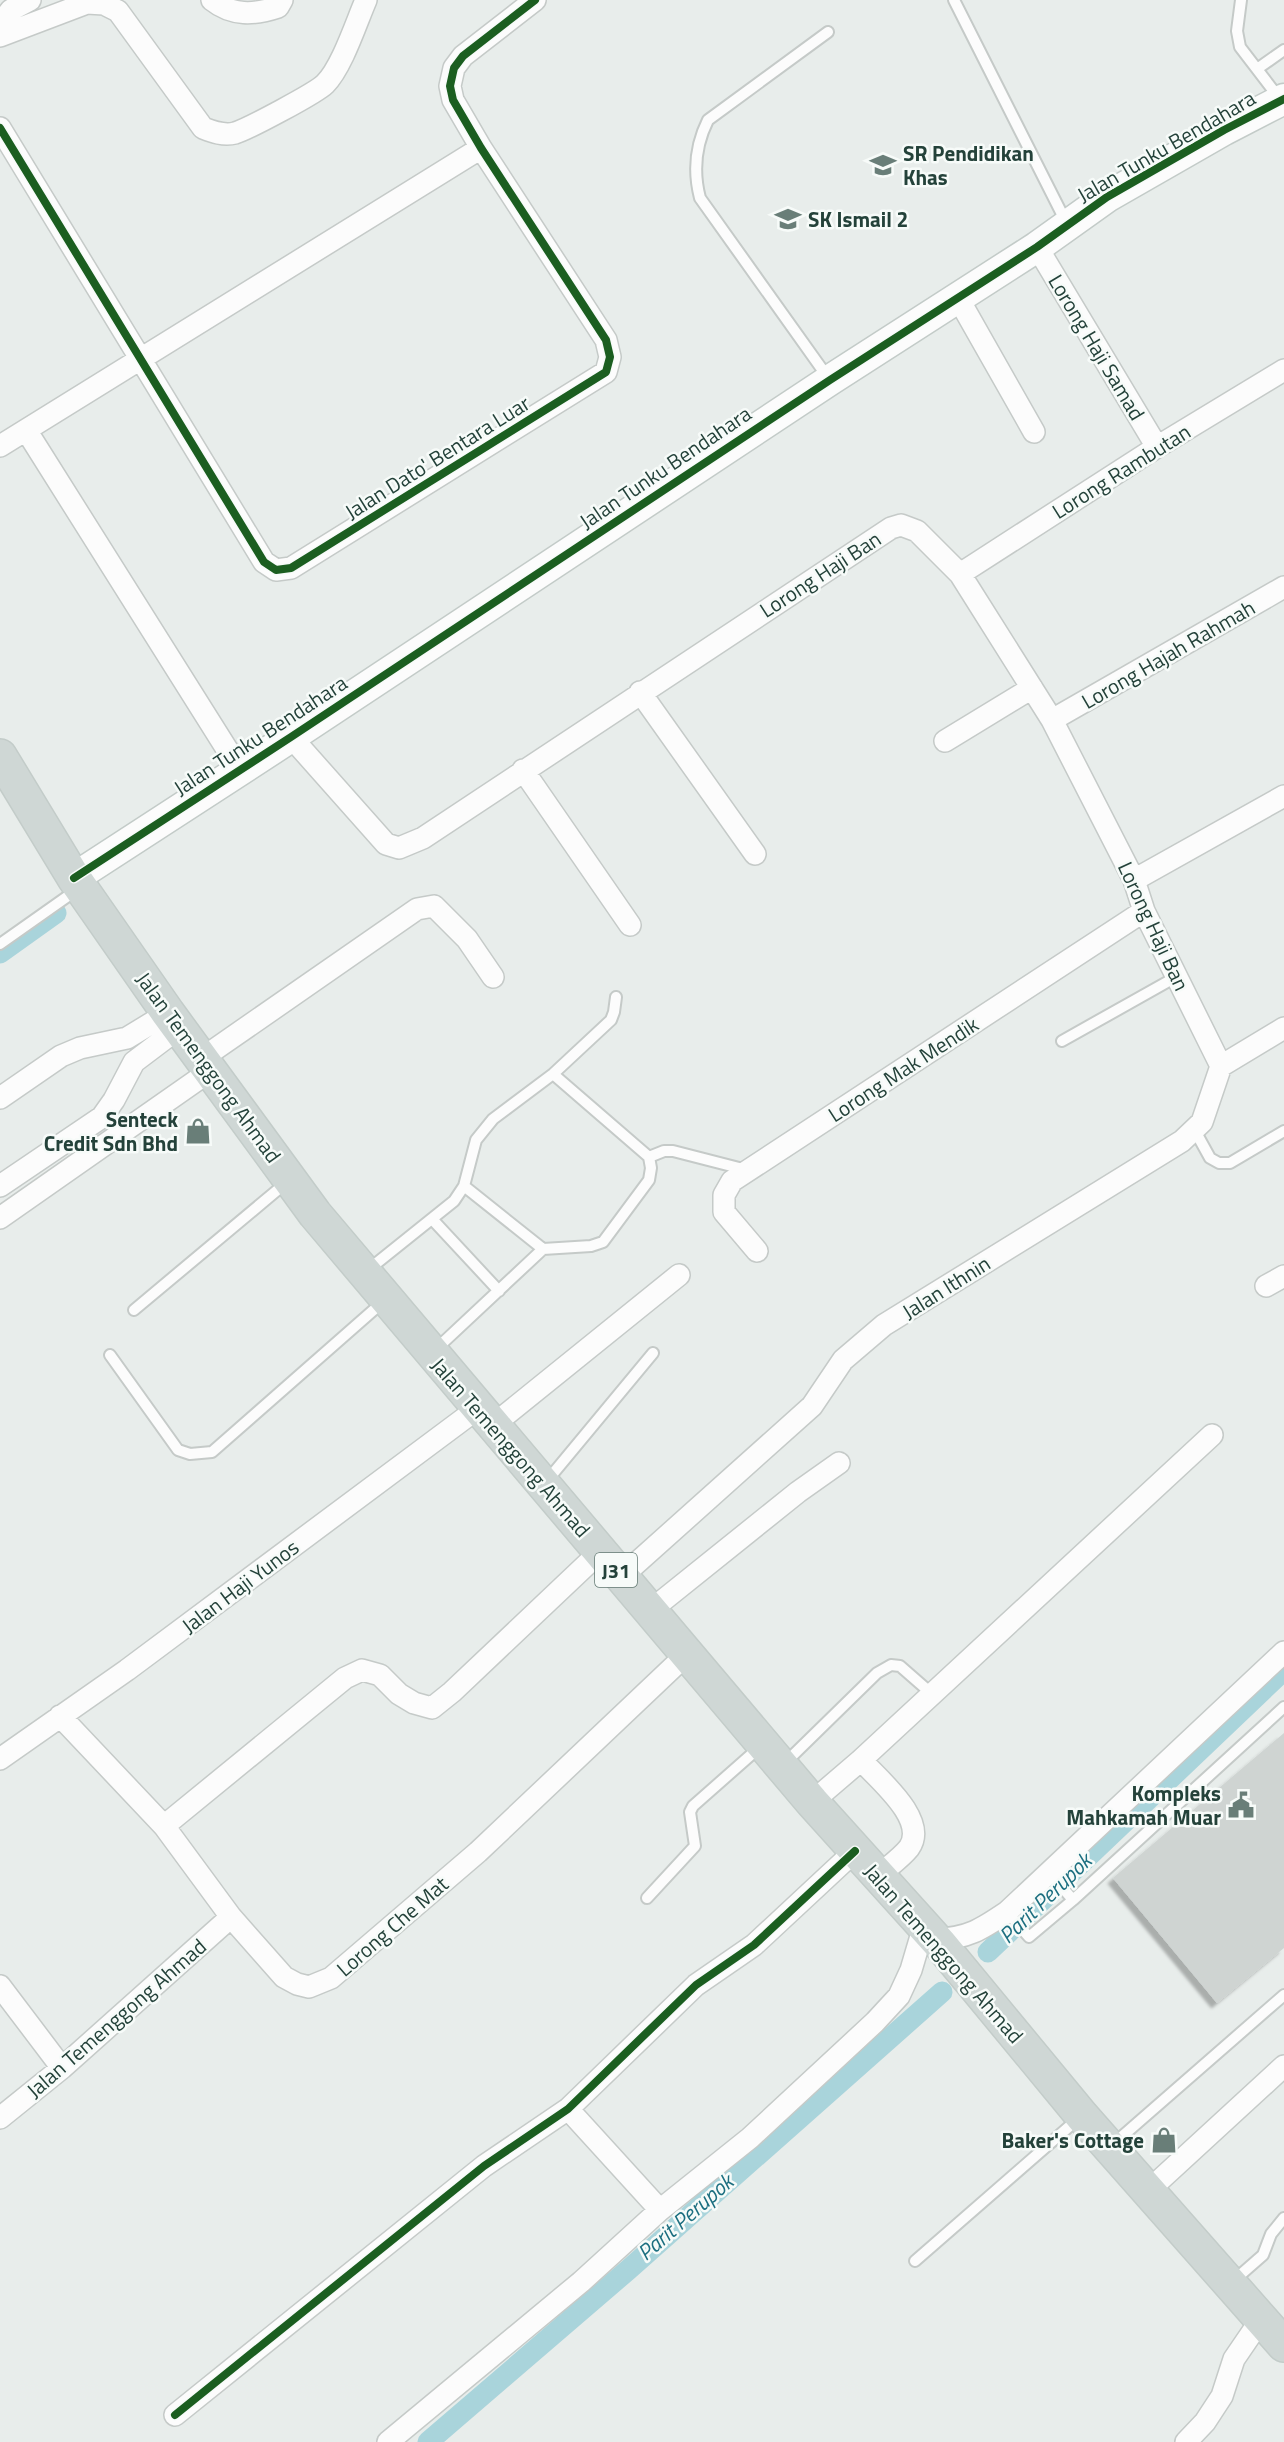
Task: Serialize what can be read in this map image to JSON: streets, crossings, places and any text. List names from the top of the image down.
{
  "streets": {
    "main road": ["Jalan Temenggong Ahmad", "J31"],
    "street": [
      "Jalan Tunku Bendahara",
      "Lorong Haji Samad",
      "Jalan Dato' Bentara Luar",
      "Lorong Rambutan",
      "Lorong Haji Ban",
      "Lorong Hajah Rahmah",
      "Lorong Mak Mendik",
      "Jalan Ithnin",
      "Jalan Haji Yunos",
      "Lorong Che Mat"
    ]
  },
  "crossings": [
    ["Jalan Tunku Bendahara", "Lorong Haji Samad"],
    ["Jalan Tunku Bendahara", "Lorong Haji Ban"],
    ["Jalan Tunku Bendahara", "Jalan Temenggong Ahmad"],
    ["Lorong Haji Samad", "Lorong Rambutan"],
    ["Lorong Rambutan", "Lorong Haji Ban"],
    ["Lorong Haji Ban", "Lorong Hajah Rahmah"],
    ["Lorong Haji Ban", "Lorong Mak Mendik"],
    ["Lorong Haji Ban", "Jalan Ithnin"],
    ["Jalan Temenggong Ahmad", "Jalan Ithnin"],
    ["Jalan Temenggong Ahmad", "Jalan Haji Yunos"],
    ["Jalan Temenggong Ahmad", "Lorong Che Mat"],
    ["Jalan Haji Yunos", "Lorong Che Mat"]
  ],
  "water": ["Parit Perupok"],
  "places": {
    "school or university": ["SR Pendidikan Khas", "SK Ismail 2"],
    "shop": ["Senteck Credit Sdn Bhd", "Baker's Cottage"],
    "public building": ["Kompleks Mahkamah Muar"]
  }
}
